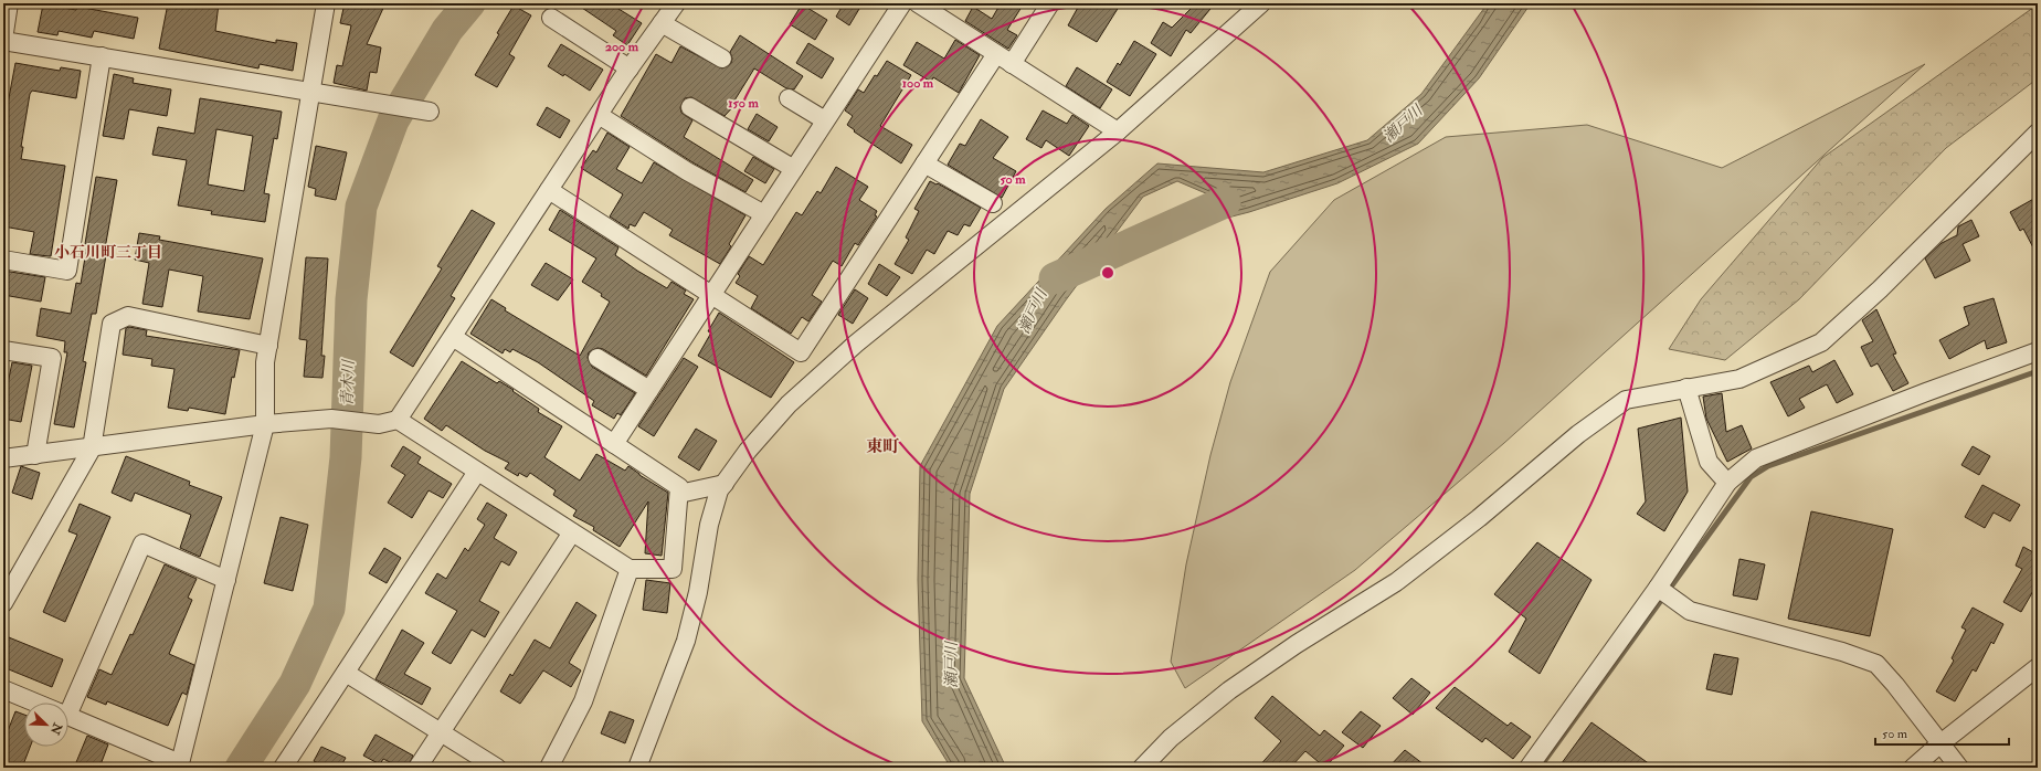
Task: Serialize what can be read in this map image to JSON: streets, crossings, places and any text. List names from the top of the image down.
{
  "districts": ["小石川町三丁目", "東町"],
  "water": ["瀬戸川", "青木川"],
  "scale_bar": "50 m",
  "north": "bottom right",
  "rings": [
    "200 m",
    "100 m",
    "150 m",
    "50 m"
  ]
}
